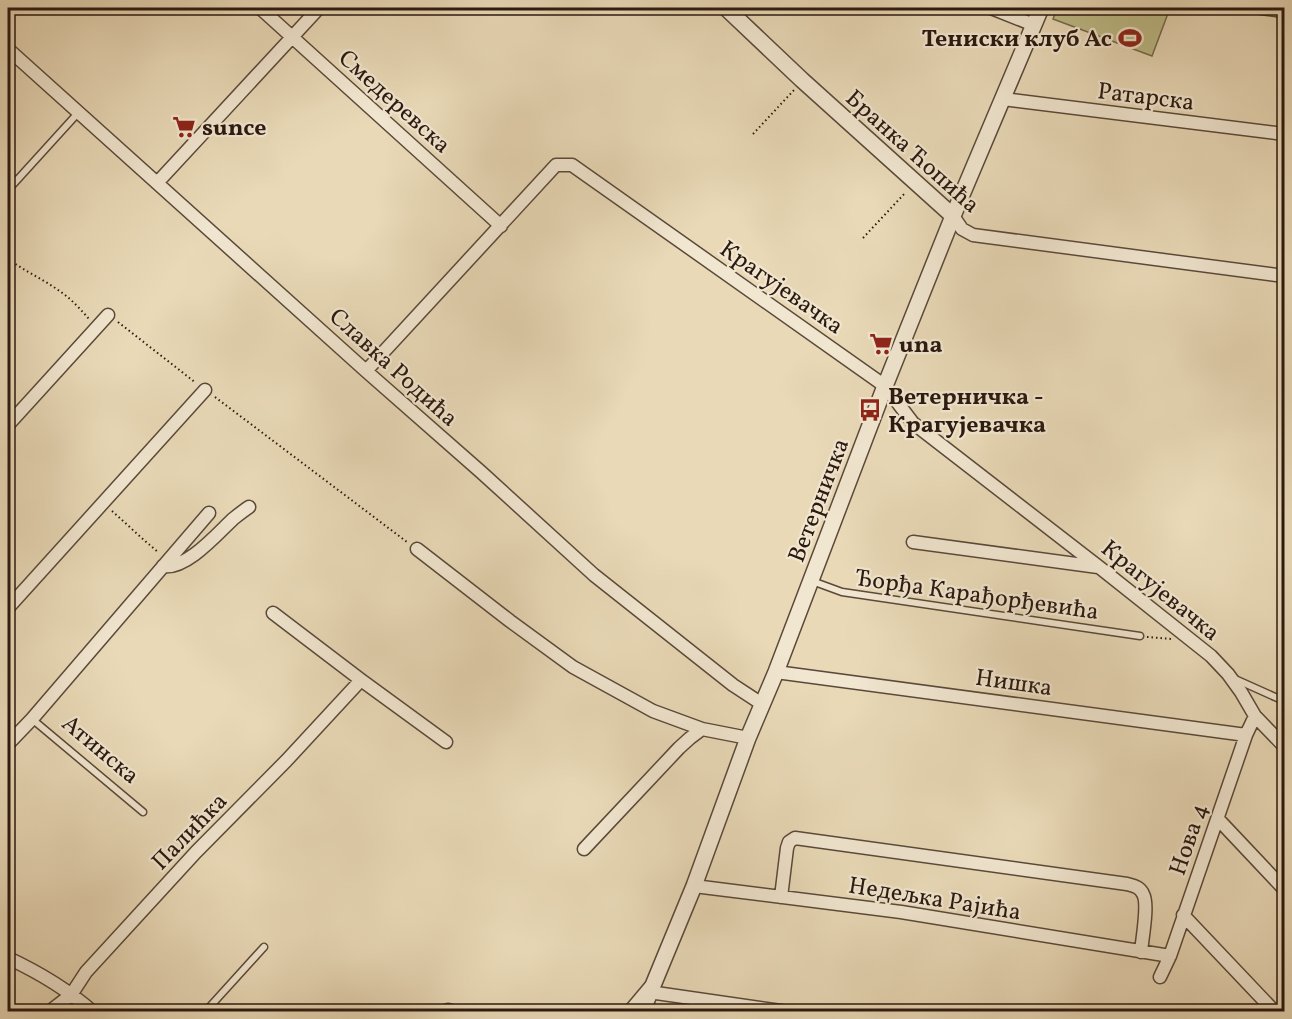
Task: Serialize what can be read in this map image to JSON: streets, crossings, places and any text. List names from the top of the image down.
{
  "streets": {
    "street": [
      "Ратарска",
      "Смедеревска",
      "Бранка Ћопића",
      "Крагујевачка",
      "Славка Родића",
      "Ветерничка",
      "Нишка",
      "Палићка",
      "Нова 4",
      "Недељка Рајића"
    ],
    "lane": ["Ђорђа Карађорђевића", "Атинска"]
  },
  "crossings": [
    ["Ратарска", "Ветерничка"],
    ["Смедеревска", "Крагујевачка"],
    ["Бранка Ћопића", "Ветерничка"],
    ["Крагујевачка", "Славка Родића"],
    ["Крагујевачка", "Ветерничка"],
    ["Крагујевачка", "Нова 4"],
    ["Славка Родића", "Ветерничка"],
    ["Ветерничка", "Ђорђа Карађорђевића"],
    ["Ветерничка", "Нишка"],
    ["Ветерничка", "Недељка Рајића"],
    ["Нишка", "Нова 4"],
    ["Нова 4", "Недељка Рајића"]
  ],
  "places": {
    "sports": ["Тениски клуб Ас"],
    "supermarket": ["sunce", "una"],
    "bus stop": ["Ветерничка - Крагујевачка"]
  }
}
